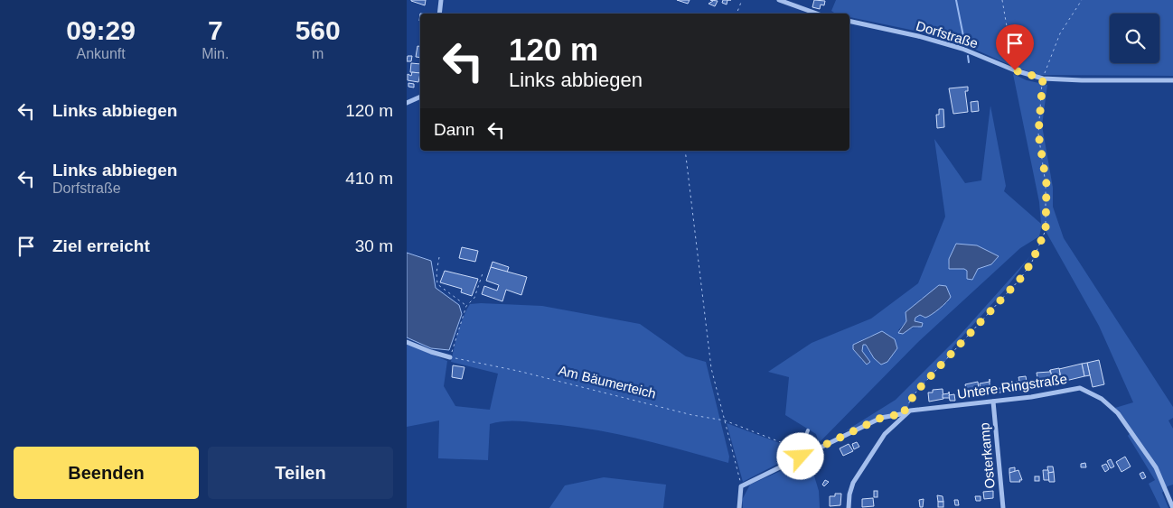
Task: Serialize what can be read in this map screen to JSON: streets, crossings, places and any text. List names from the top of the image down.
{
  "streets": {
    "street": ["Dorfstraße", "Untere Ringstraße", "Osterkamp"],
    "path": ["Am Bäumerteich"]
  },
  "crossings": [
    ["Untere Ringstraße", "Osterkamp"]
  ],
  "page": {
    "eta": [
      "09:29",
      "Ankunft",
      "7",
      "Min.",
      "560",
      "m"
    ],
    "turn": ["120 m", "Links abbiegen"],
    "list": [
      {
        "name": "Links abbiegen",
        "value": "120 m"
      },
      {
        "name": "Links abbiegen",
        "note": "Dorfstraße",
        "value": "410 m"
      },
      {
        "name": "Ziel erreicht",
        "value": "30 m"
      }
    ],
    "then": "Dann",
    "buttons": ["Beenden", "Teilen"]
  }
}
